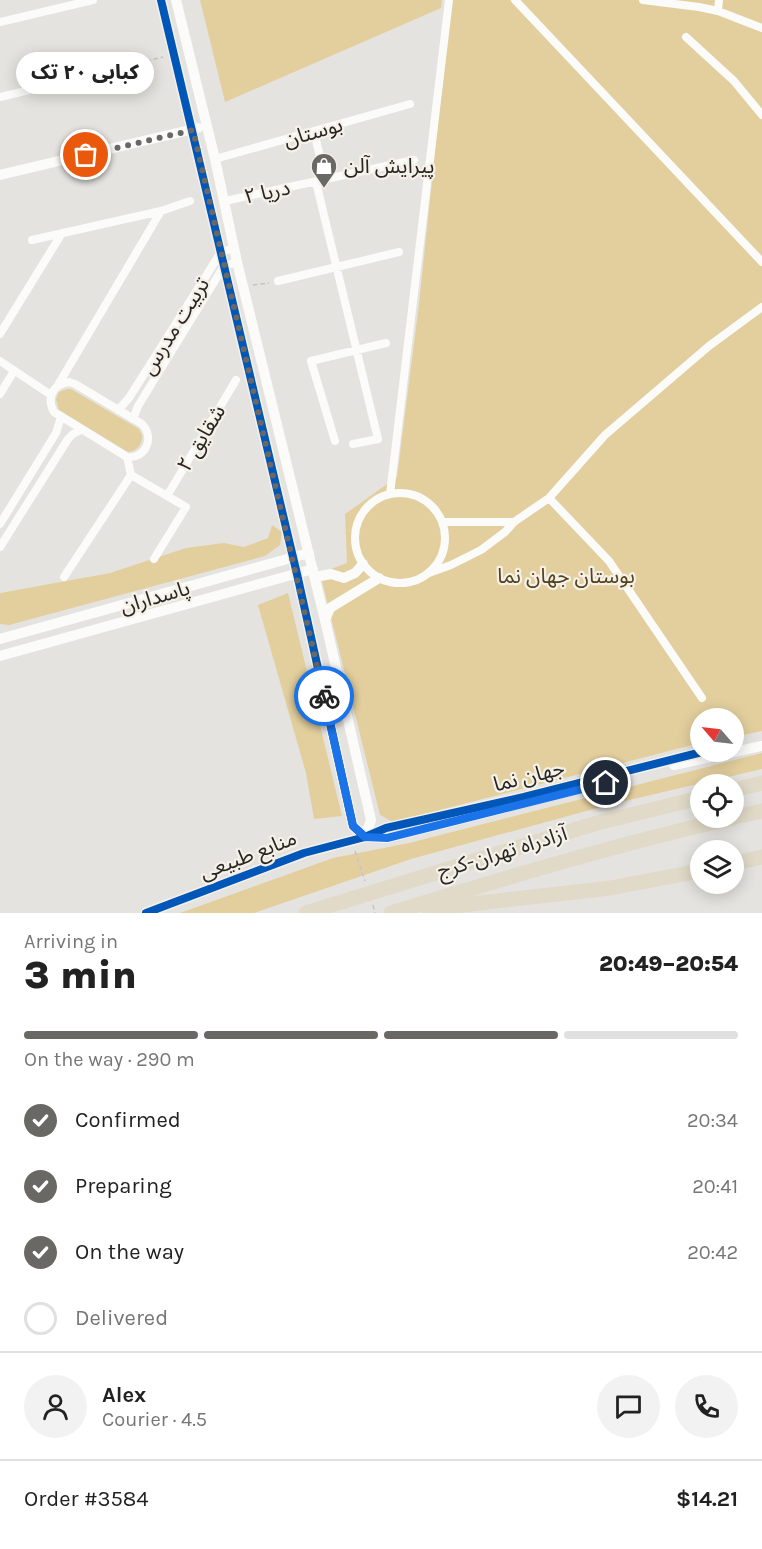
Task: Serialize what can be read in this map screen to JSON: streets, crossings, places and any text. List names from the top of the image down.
{
  "streets": {
    "highway": ["آزادراه تهران-کرج"],
    "street": [
      "بوستان",
      "دریا ۲",
      "تربیت مدرس",
      "شقایق ۲",
      "پاسداران",
      "جهان نما",
      "منابع طبیعی"
    ]
  },
  "crossings": [
    ["جهان نما", "منابع طبیعی"]
  ],
  "parks": ["بوستان جهان نما"],
  "places": {
    "other": ["کبابی ۲۰ تک"],
    "shop": ["پیرایش آلن"]
  },
  "north": "top left",
  "page": {
    "bubble": "کبابی ۲۰ تک",
    "heading": ["3 min", "Arriving in", "20:49–20:54"],
    "panel": [
      "Alex",
      "Courier · 4.5",
      "Order #3584",
      "$14.21"
    ],
    "bar": "On the way · 290 m",
    "list": [
      ["Confirmed", "20:34"],
      ["Preparing", "20:41"],
      ["On the way", "20:42"],
      "Delivered"
    ]
  }
}
